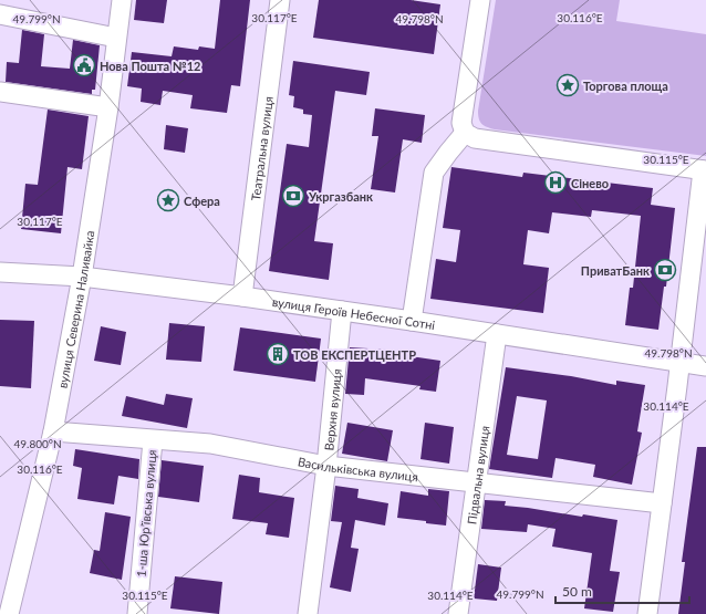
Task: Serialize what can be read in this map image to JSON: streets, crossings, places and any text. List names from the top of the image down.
{
  "streets": {
    "street": [
      "Театральна вулиця",
      "вулиця Северина Наливайка",
      "вулиця Героїв Небесної Сотні",
      "Верхня вулиця",
      "Васильківська вулиця",
      "Підвальна вулиця",
      "1-ша Юрʼївська вулиця"
    ]
  },
  "crossings": [
    ["Театральна вулиця", "вулиця Героїв Небесної Сотні"],
    ["вулиця Северина Наливайка", "вулиця Героїв Небесної Сотні"],
    ["вулиця Северина Наливайка", "Васильківська вулиця"],
    ["вулиця Героїв Небесної Сотні", "Верхня вулиця"],
    ["вулиця Героїв Небесної Сотні", "Підвальна вулиця"],
    ["Верхня вулиця", "Васильківська вулиця"],
    ["Васильківська вулиця", "Підвальна вулиця"],
    ["Васильківська вулиця", "1-ша Юрʼївська вулиця"]
  ],
  "places": {
    "public building": ["Нова Пошта №12"],
    "place": ["Торгова площа", "Сфера"],
    "hospital": ["Сінево"],
    "bank": ["Укргазбанк", "ПриватБанк"],
    "building": ["ТОВ ЕКСПЕРТЦЕНТР"]
  },
  "scale_bar": "50 m",
  "coordinates": [
    "30.117°E",
    "30.116°E",
    "49.799°N",
    "49.798°N",
    "30.115°E",
    "30.114°E",
    "49.800°N"
  ]
}
